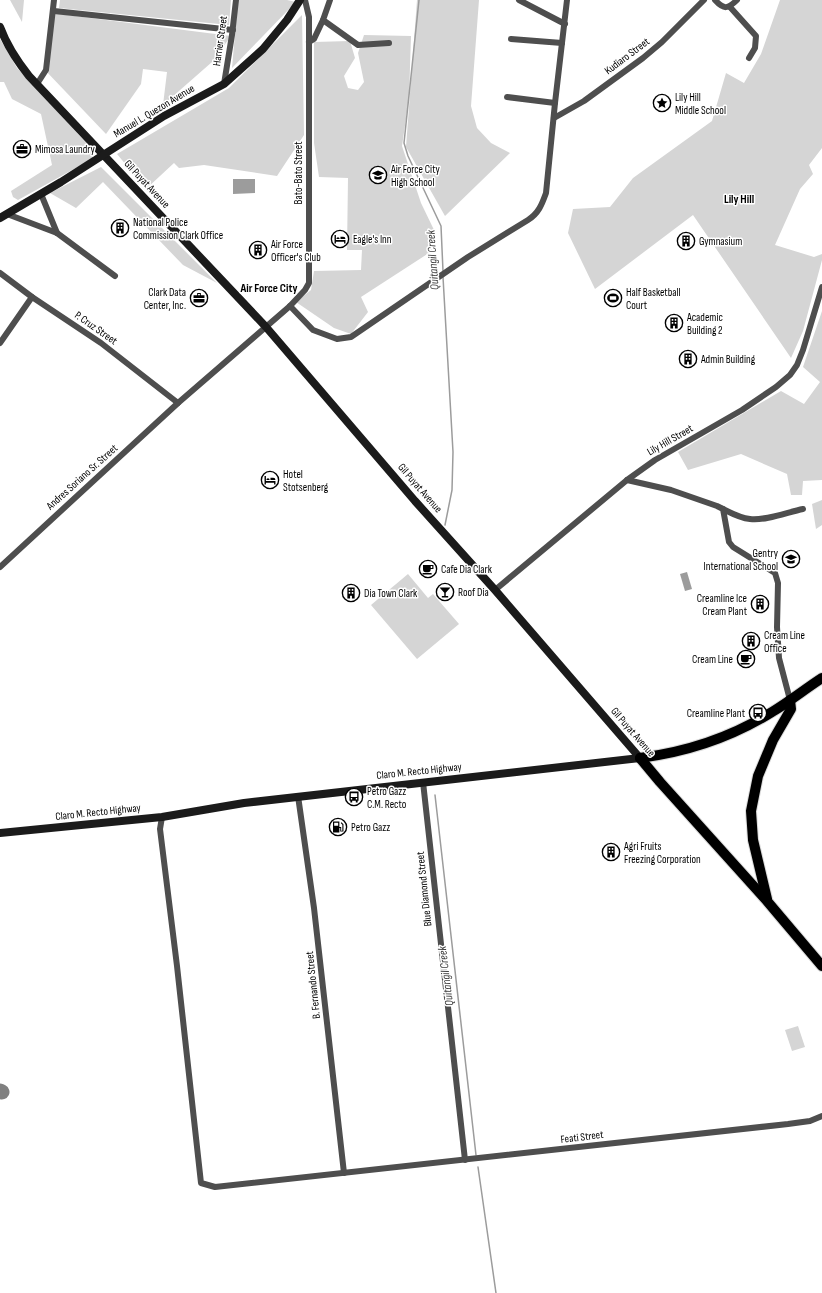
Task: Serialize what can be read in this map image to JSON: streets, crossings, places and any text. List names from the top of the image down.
{
  "streets": {
    "main road": ["Manuel L. Quezon Avenue", "Gil Puyat Avenue", "Claro M. Recto Highway"],
    "street": [
      "Harrier Street",
      "Kudiaro Street",
      "Bato-Bato Street",
      "P. Cruz Street",
      "Lily Hill Street",
      "Andres Soriano Sr. Street",
      "Blue Diamond Street",
      "B. Fernando Street",
      "Feati Street"
    ]
  },
  "crossings": [
    ["Harrier Street", "Manuel L. Quezon Avenue"],
    ["Manuel L. Quezon Avenue", "Gil Puyat Avenue"],
    ["Bato-Bato Street", "Gil Puyat Avenue"],
    ["Bato-Bato Street", "Andres Soriano Sr. Street"],
    ["Gil Puyat Avenue", "Lily Hill Street"],
    ["Gil Puyat Avenue", "Andres Soriano Sr. Street"],
    ["Gil Puyat Avenue", "Claro M. Recto Highway"],
    ["P. Cruz Street", "Andres Soriano Sr. Street"],
    ["Claro M. Recto Highway", "Blue Diamond Street"],
    ["Claro M. Recto Highway", "B. Fernando Street"],
    ["Claro M. Recto Highway", "Feati Street"],
    ["Blue Diamond Street", "Feati Street"],
    ["B. Fernando Street", "Feati Street"]
  ],
  "districts": ["Lily Hill", "Air Force City"],
  "water": ["Quitangil Creek"],
  "places": {
    "place": ["Lily Hill Middle School"],
    "office": ["Mimosa Laundry", "Clark Data Center, Inc."],
    "school or university": ["Air Force City High School", "Gentry International School"],
    "building": [
      "National Police Commission Clark Office",
      "Gymnasium",
      "Air Force Officer's Club",
      "Academic Building 2",
      "Admin Building",
      "Dia Town Clark",
      "Creamline Ice Cream Plant",
      "Cream Line Office",
      "Agri Fruits Freezing Corporation"
    ],
    "hotel": ["Eagle's Inn", "Hotel Stotsenberg"],
    "sports": ["Half Basketball Court"],
    "cafe": ["Cafe Dia Clark", "Cream Line"],
    "bar": ["Roof Dia"],
    "bus stop": ["Creamline Plant", "Petro Gazz C.M. Recto"],
    "fuel station": ["Petro Gazz"]
  }
}
